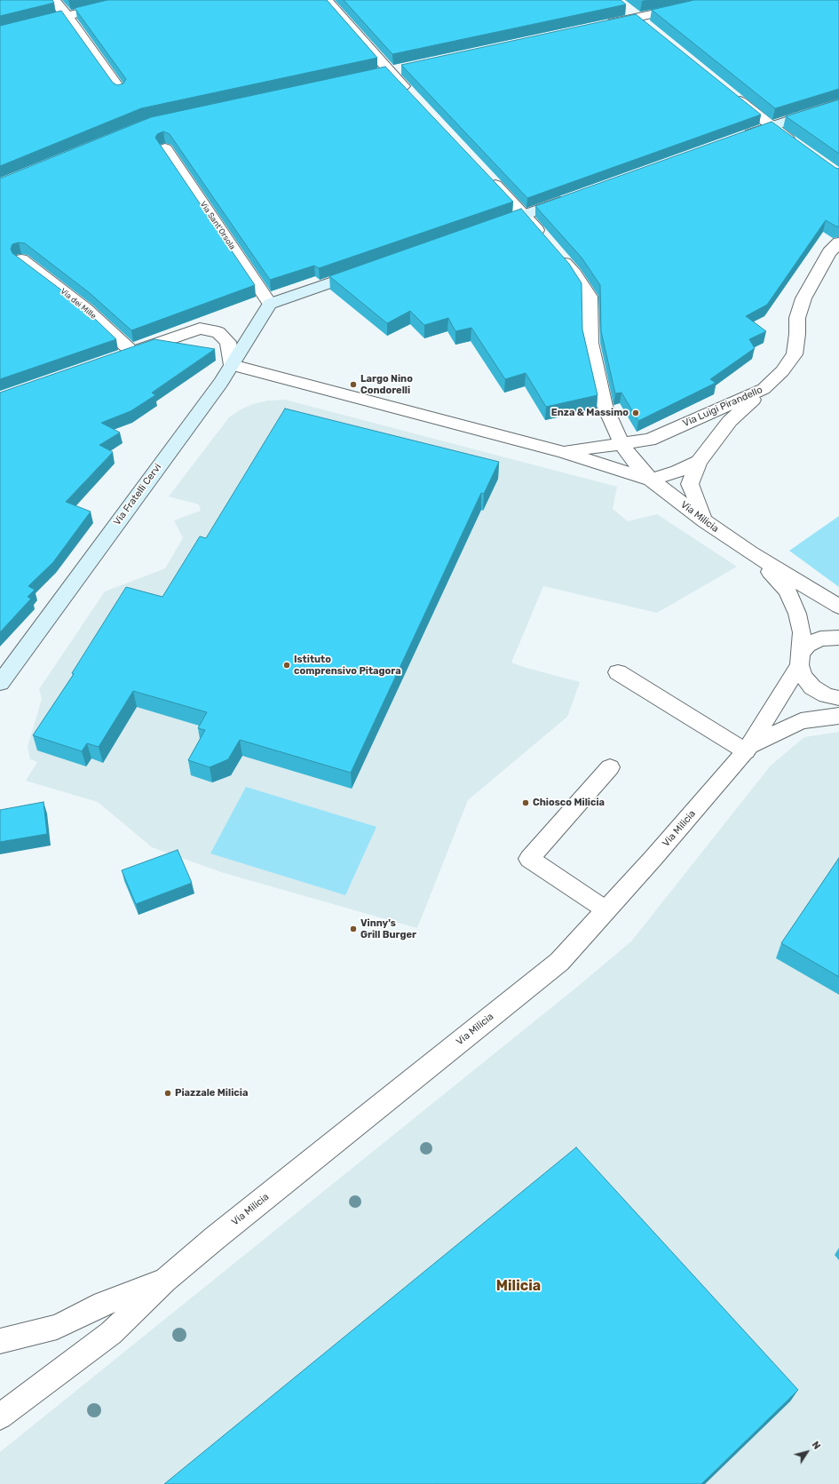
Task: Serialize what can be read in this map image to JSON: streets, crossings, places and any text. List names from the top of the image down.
{
  "streets": {
    "main road": ["Via Fratelli Cervi"],
    "street": [
      "Via Sant'Orsola",
      "Via dei Mille",
      "Via Luigi Pirandello",
      "Via Milicia"
    ]
  },
  "crossings": [
    ["Via Sant'Orsola", "Via Fratelli Cervi"],
    ["Via dei Mille", "Via Fratelli Cervi"]
  ],
  "districts": ["Milicia"],
  "places": [
    "Largo Nino Condorelli",
    "Enza & Massimo",
    "Istituto comprensivo Pitagora",
    "Chiosco Milicia",
    "Vinny's Grill Burger",
    "Piazzale Milicia"
  ],
  "north": "top right"
}
